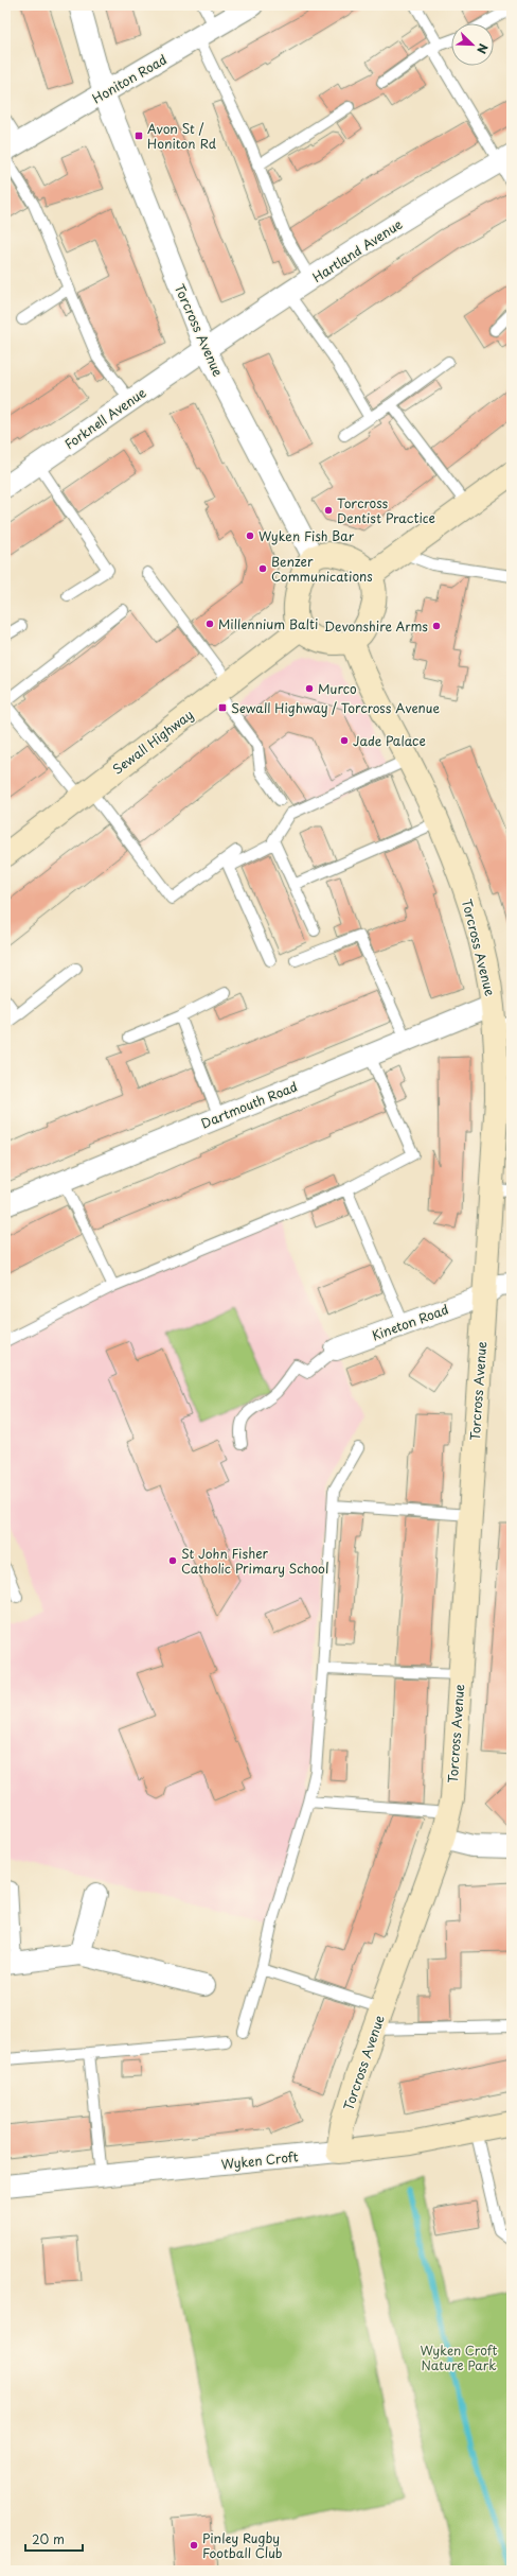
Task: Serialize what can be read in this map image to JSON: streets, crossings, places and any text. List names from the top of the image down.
{
  "streets": {
    "street": [
      "Honiton Road",
      "Hartland Avenue",
      "Torcross Avenue",
      "Forknell Avenue",
      "Sewall Highway",
      "Dartmouth Road",
      "Kineton Road",
      "Wyken Croft"
    ]
  },
  "crossings": [
    ["Honiton Road", "Torcross Avenue"],
    ["Hartland Avenue", "Torcross Avenue"],
    ["Hartland Avenue", "Forknell Avenue"],
    ["Torcross Avenue", "Forknell Avenue"],
    ["Torcross Avenue", "Sewall Highway"],
    ["Torcross Avenue", "Dartmouth Road"],
    ["Torcross Avenue", "Kineton Road"],
    ["Torcross Avenue", "Wyken Croft"]
  ],
  "parks": ["Wyken Croft Nature Park"],
  "places": {
    "transit": ["Avon St / Honiton Rd", "Sewall Highway / Torcross Avenue"],
    "other": [
      "Torcross Dentist Practice",
      "Wyken Fish Bar",
      "Benzer Communications",
      "Millennium Balti",
      "Devonshire Arms",
      "Murco",
      "Jade Palace",
      "St John Fisher Catholic Primary School",
      "Pinley Rugby Football Club"
    ]
  },
  "scale_bar": "20 m",
  "north": "bottom right"
}
